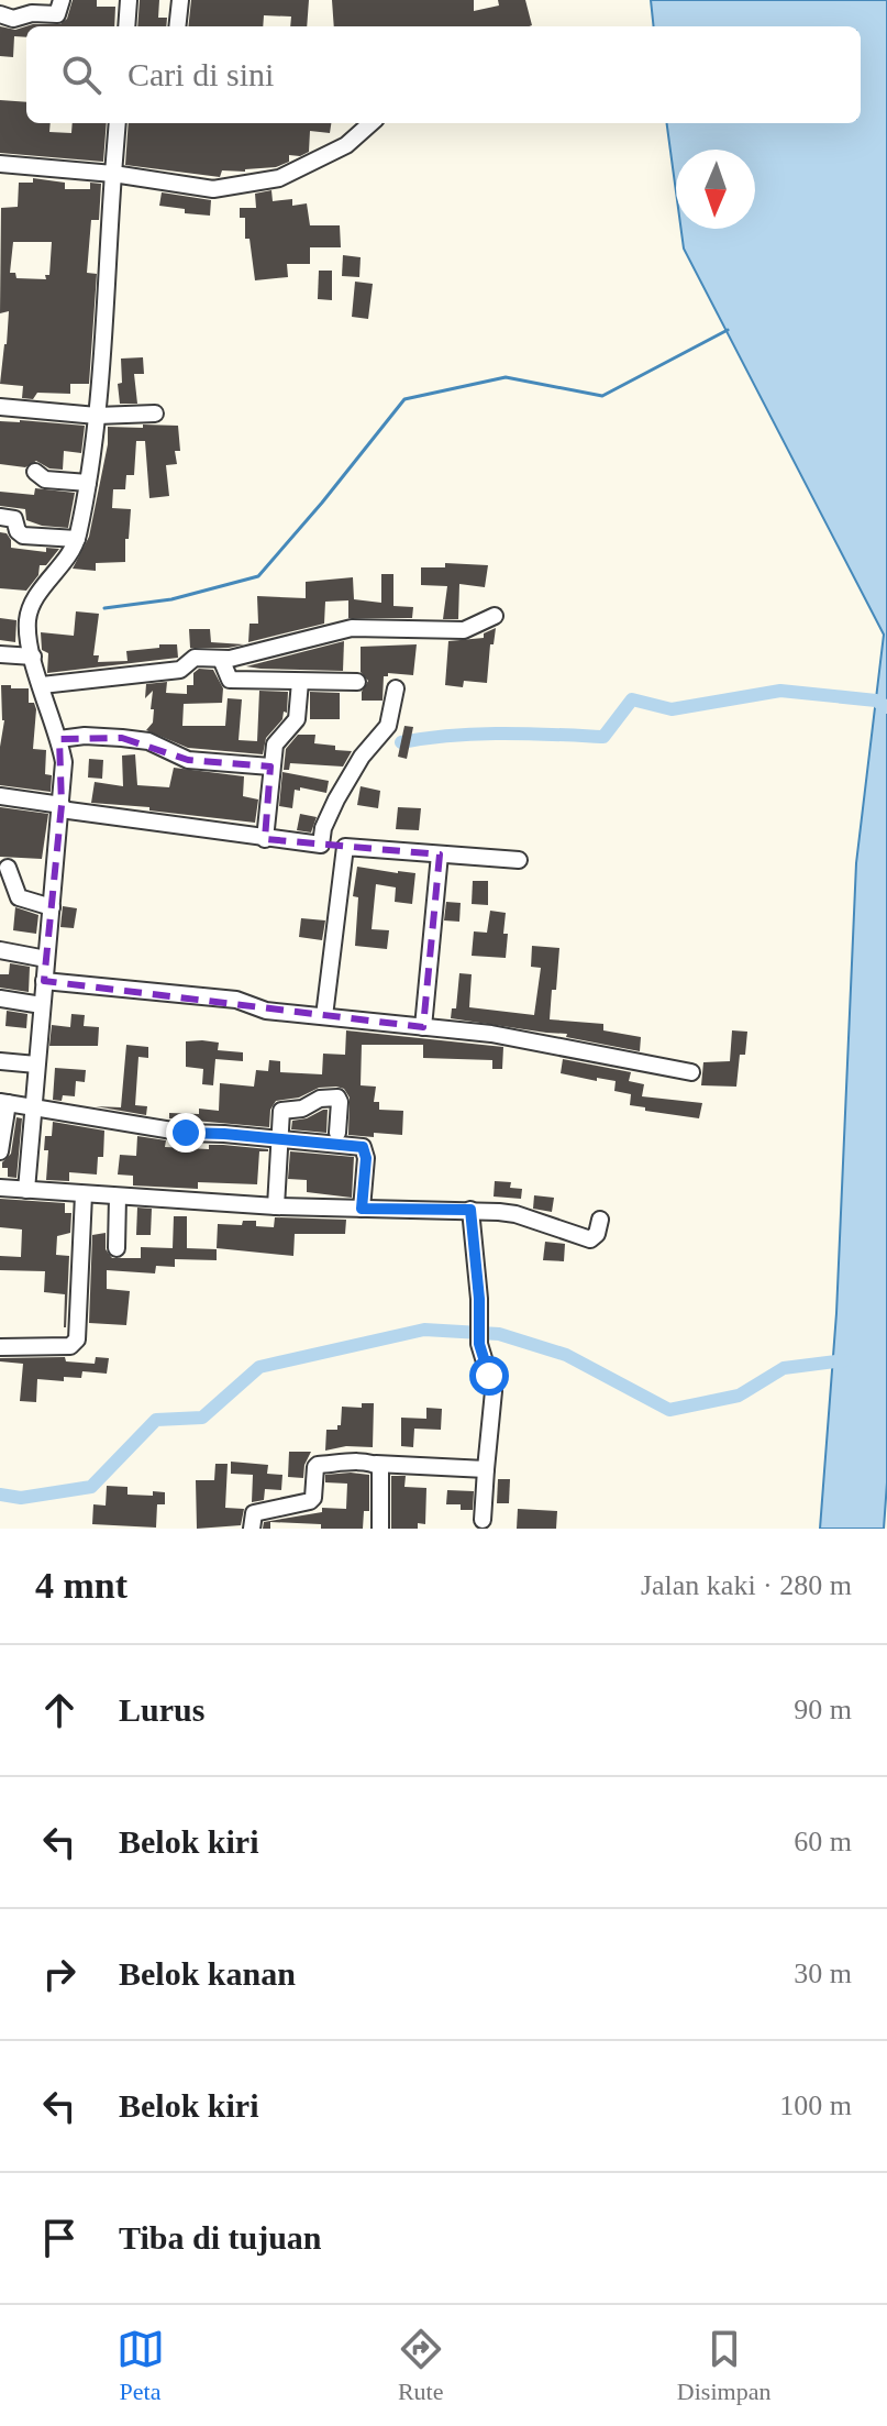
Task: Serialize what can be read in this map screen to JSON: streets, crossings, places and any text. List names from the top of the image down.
{
  "north": "bottom",
  "page": {
    "search": "Cari di sini",
    "heading": ["4 mnt", "Jalan kaki · 280 m"],
    "list": [
      ["Lurus", "90 m"],
      ["Belok kiri", "60 m"],
      ["Belok kanan", "30 m"],
      ["Belok kiri", "100 m"],
      "Tiba di tujuan"
    ],
    "nav": ["Peta", "Rute", "Disimpan"]
  }
}
